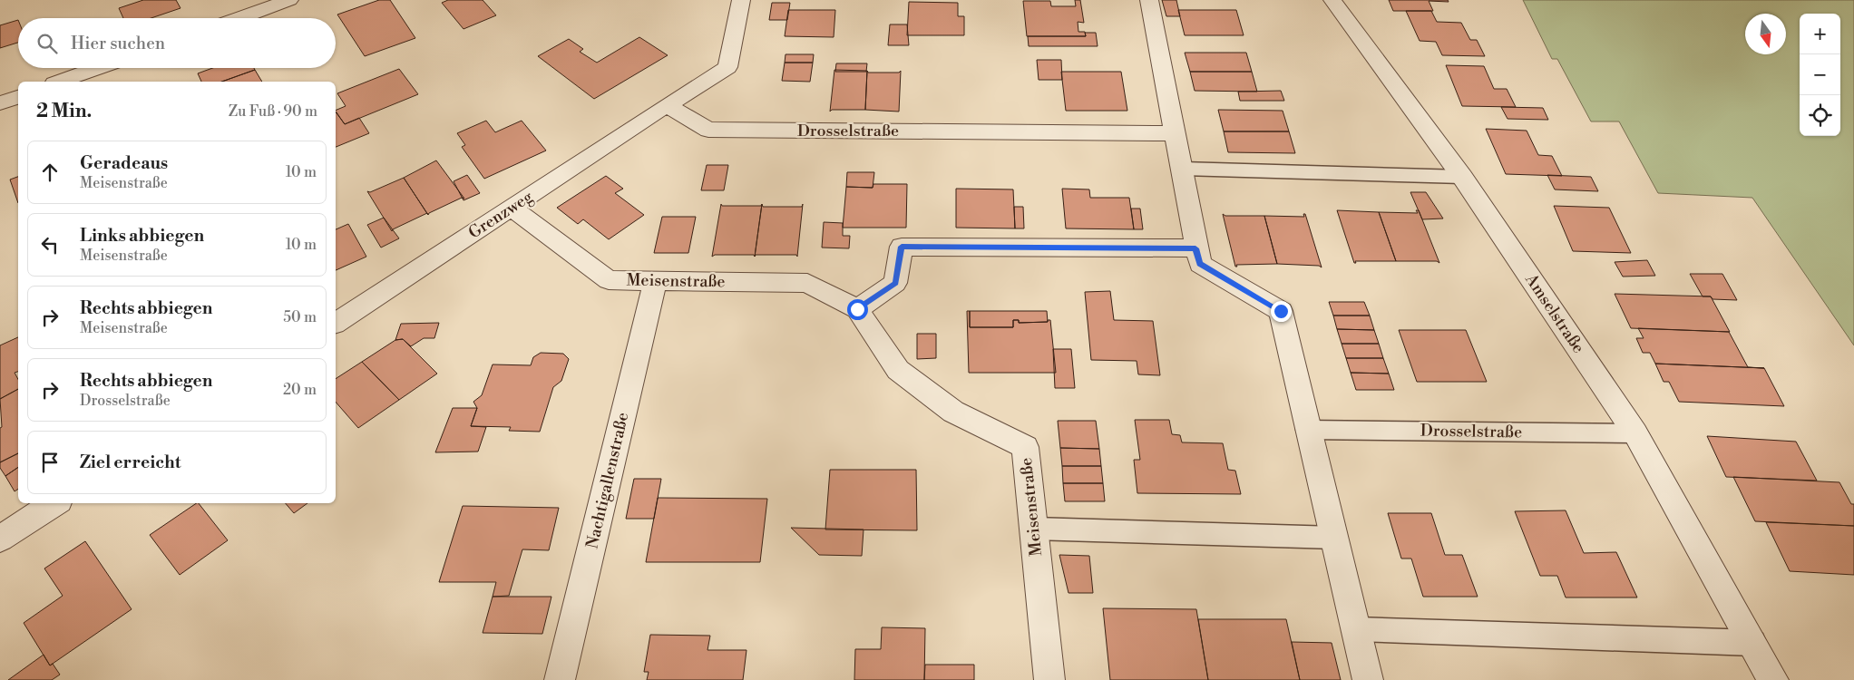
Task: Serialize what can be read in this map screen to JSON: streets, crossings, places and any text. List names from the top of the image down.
{
  "streets": {
    "street": [
      "Drosselstraße",
      "Grenzweg",
      "Meisenstraße",
      "Amselstraße",
      "Nachtigallenstraße"
    ]
  },
  "crossings": [
    ["Drosselstraße", "Grenzweg"],
    ["Drosselstraße", "Amselstraße"],
    ["Grenzweg", "Meisenstraße"],
    ["Meisenstraße", "Nachtigallenstraße"]
  ],
  "north": "bottom",
  "page": {
    "map_buttons": ["+", "−"],
    "search": "Hier suchen",
    "heading": ["2 Min.", "Zu Fuß · 90 m"],
    "list": [
      ["Geradeaus", "Meisenstraße", "10 m"],
      ["Links abbiegen", "Meisenstraße", "10 m"],
      ["Rechts abbiegen", "Meisenstraße", "50 m"],
      ["Rechts abbiegen", "Drosselstraße", "20 m"],
      "Ziel erreicht"
    ]
  }
}
